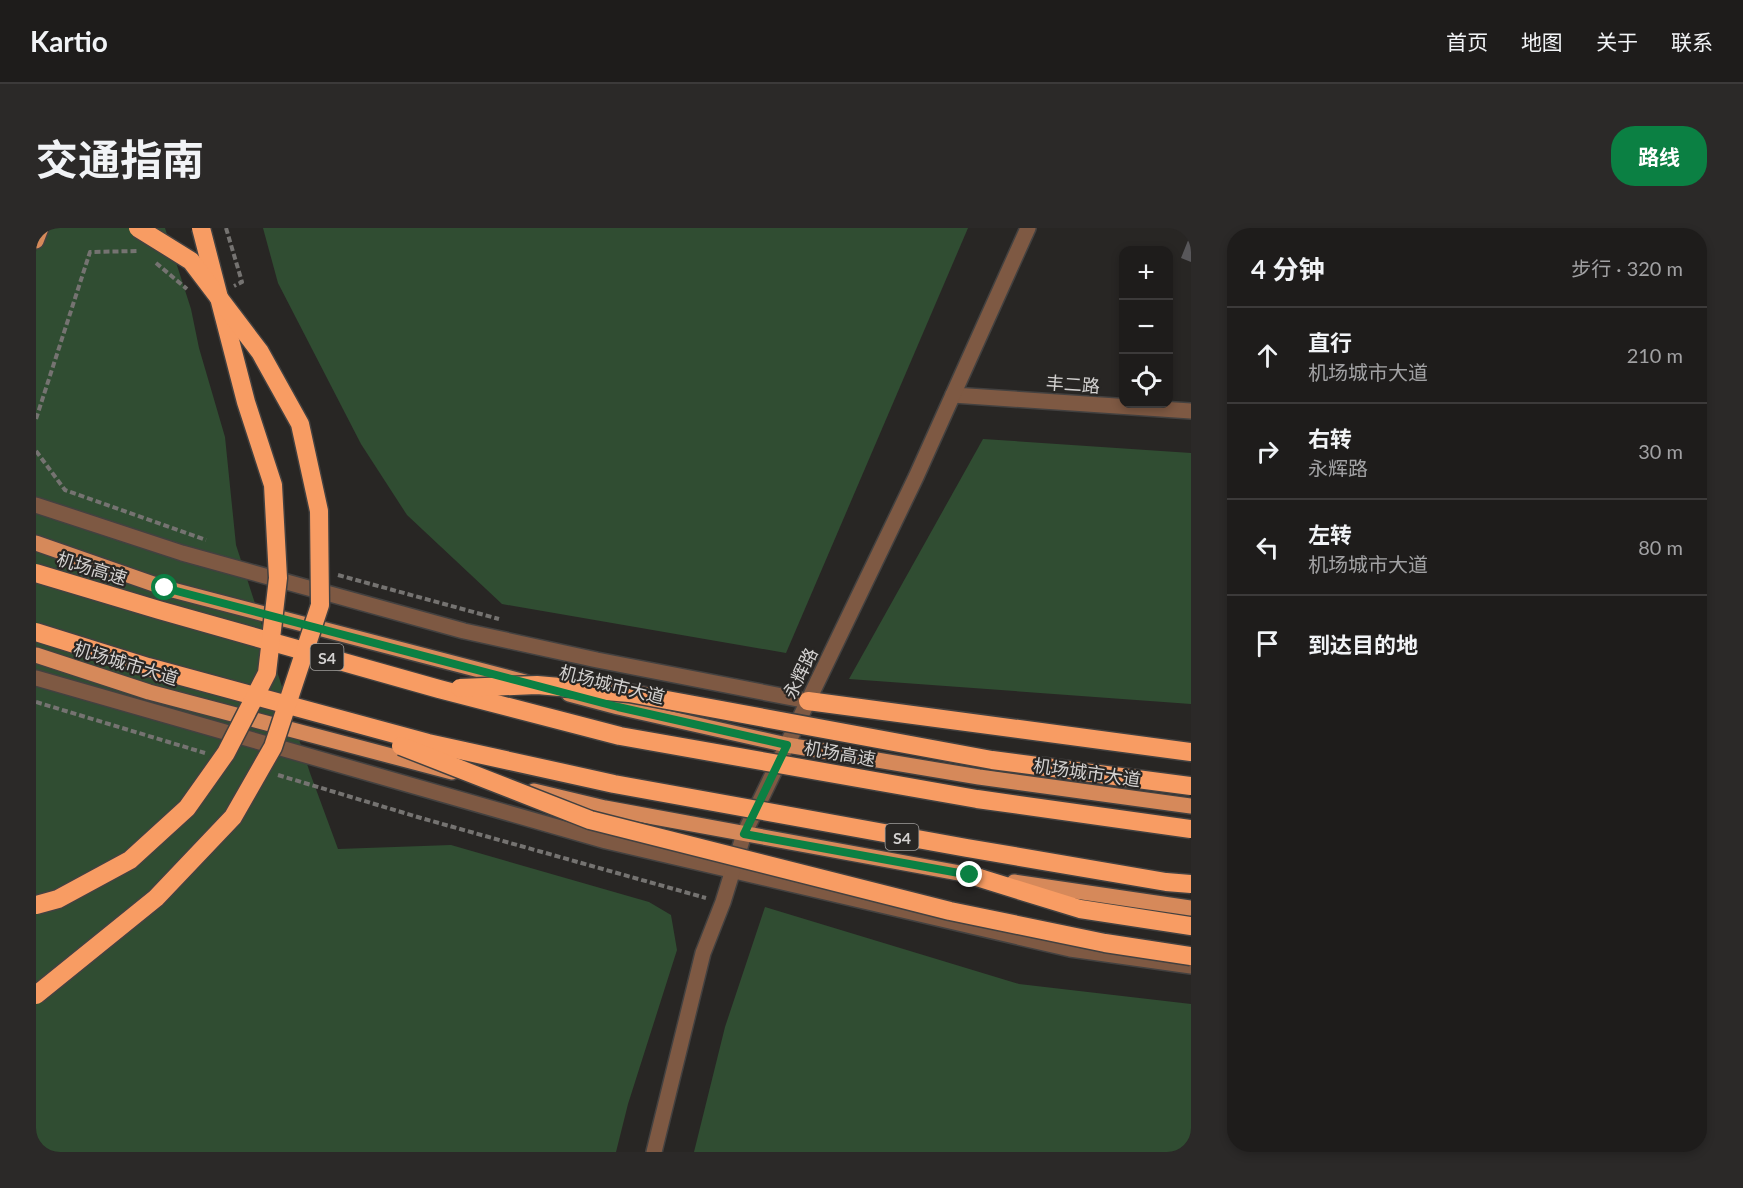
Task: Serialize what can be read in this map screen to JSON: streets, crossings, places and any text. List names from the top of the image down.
{
  "streets": {
    "highway": ["机场高速", "S4"],
    "main road": ["机场城市大道"],
    "street": ["丰二路", "永辉路"]
  },
  "crossings": [
    ["丰二路", "永辉路"],
    ["机场城市大道", "永辉路"]
  ],
  "page": {
    "header": "Kartio",
    "nav": [
      "首页",
      "地图",
      "关于",
      "联系"
    ],
    "title": "交通指南",
    "buttons": "路线",
    "heading": ["4 分钟", "步行 · 320 m"],
    "map_buttons": ["+", "−"],
    "list": [
      ["直行", "机场城市大道", "210 m"],
      ["右转", "永辉路", "30 m"],
      ["左转", "机场城市大道", "80 m"],
      "到达目的地"
    ]
  }
}
